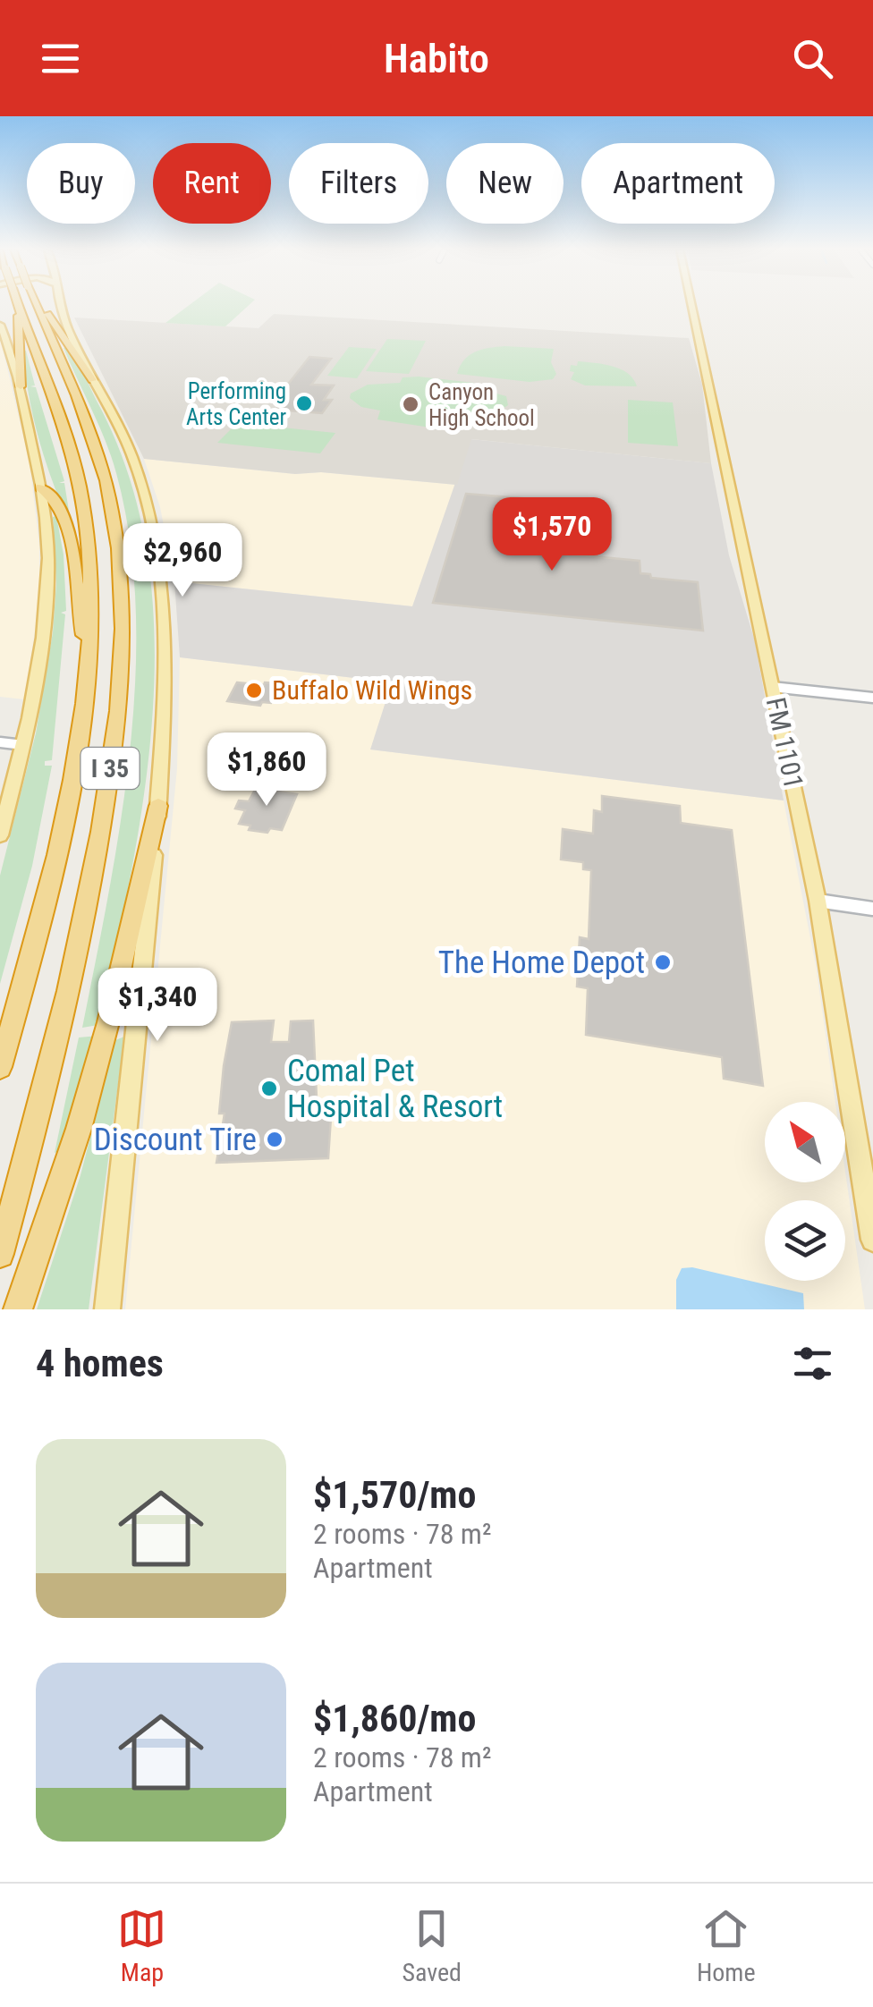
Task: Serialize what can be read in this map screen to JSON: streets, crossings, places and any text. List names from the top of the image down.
{
  "streets": {
    "highway": ["I 35"],
    "main road": ["FM 1101"]
  },
  "places": [
    "Performing Arts Center",
    "Canyon High School",
    "Buffalo Wild Wings",
    "The Home Depot",
    "Comal Pet Hospital & Resort",
    "Discount Tire"
  ],
  "north": "top left",
  "page": {
    "header": "Habito",
    "chip": [
      "Buy",
      "Rent",
      "Filters",
      "New",
      "Apartment"
    ],
    "price": [
      "$1,570",
      "$2,960",
      "$1,860",
      "$1,340"
    ],
    "heading": "4 homes",
    "list": [
      {
        "name": "$1,570/mo",
        "note": "2 rooms · 78 m² · Apartment"
      },
      {
        "name": "$1,860/mo",
        "note": "2 rooms · 78 m² · Apartment"
      }
    ],
    "tabs": ["Map", "Saved", "Home"]
  }
}
